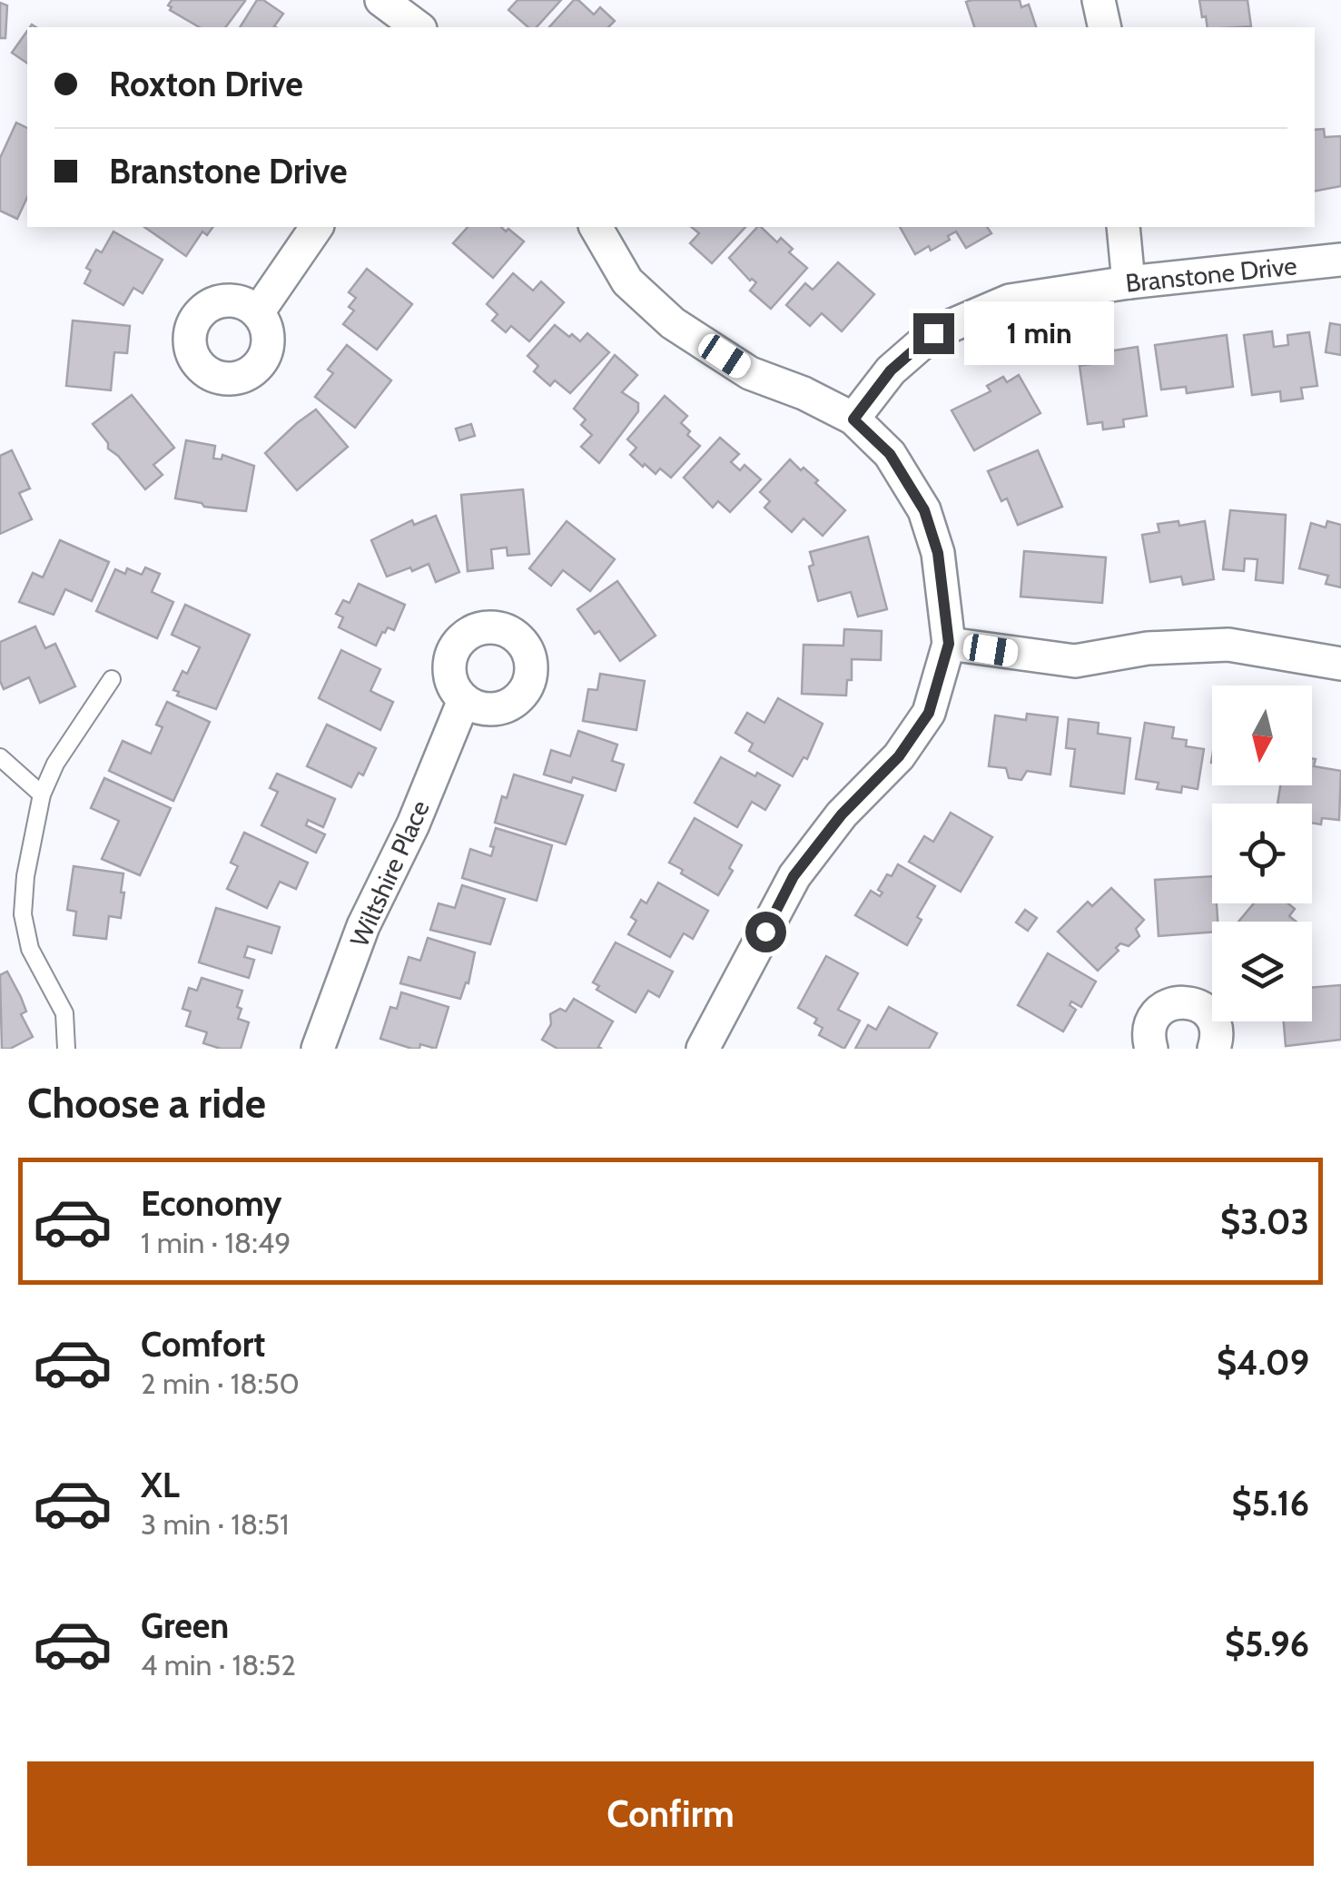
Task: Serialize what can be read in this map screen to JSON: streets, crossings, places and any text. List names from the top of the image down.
{
  "streets": {
    "street": ["Branstone Drive", "Wiltshire Place"]
  },
  "north": "bottom",
  "page": {
    "banner": ["Roxton Drive", "Branstone Drive"],
    "bubble": "1 min",
    "heading": "Choose a ride",
    "list": [
      {
        "name": "Economy",
        "note": "1 min · 18:49",
        "value": "$3.03"
      },
      {
        "name": "Comfort",
        "note": "2 min · 18:50",
        "value": "$4.09"
      },
      {
        "name": "XL",
        "note": "3 min · 18:51",
        "value": "$5.16"
      },
      {
        "name": "Green",
        "note": "4 min · 18:52",
        "value": "$5.96"
      }
    ],
    "buttons": "Confirm"
  }
}
